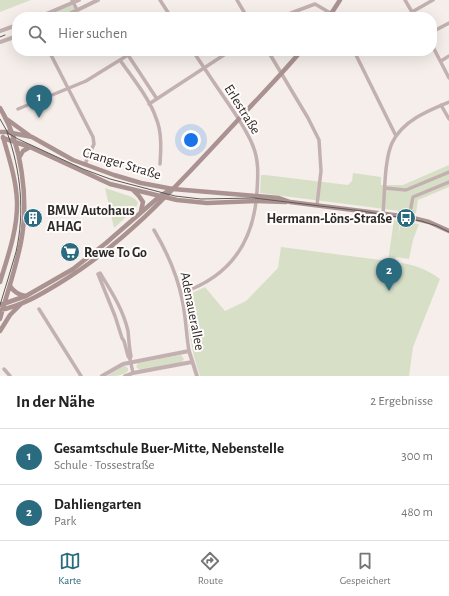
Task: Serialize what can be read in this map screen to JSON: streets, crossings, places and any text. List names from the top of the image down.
{
  "streets": {
    "main road": ["Cranger Straße"],
    "street": ["Erlestraße", "Adenauerallee"]
  },
  "crossings": [
    ["Erlestraße", "Cranger Straße"],
    ["Erlestraße", "Adenauerallee"]
  ],
  "places": {
    "building": ["BMW Autohaus AHAG"],
    "bus stop": ["Hermann-Löns-Straße"],
    "supermarket": ["Rewe To Go"]
  },
  "page": {
    "search": "Hier suchen",
    "pins": ["1", "2"],
    "heading": ["In der Nähe", "2 Ergebnisse"],
    "list": [
      {
        "mark": "1",
        "name": "Gesamtschule Buer-Mitte, Nebenstelle",
        "note": "Schule · Tossestraße",
        "value": "300 m"
      },
      {
        "mark": "2",
        "name": "Dahliengarten",
        "note": "Park",
        "value": "480 m"
      }
    ],
    "nav": ["Karte", "Route", "Gespeichert"]
  }
}
